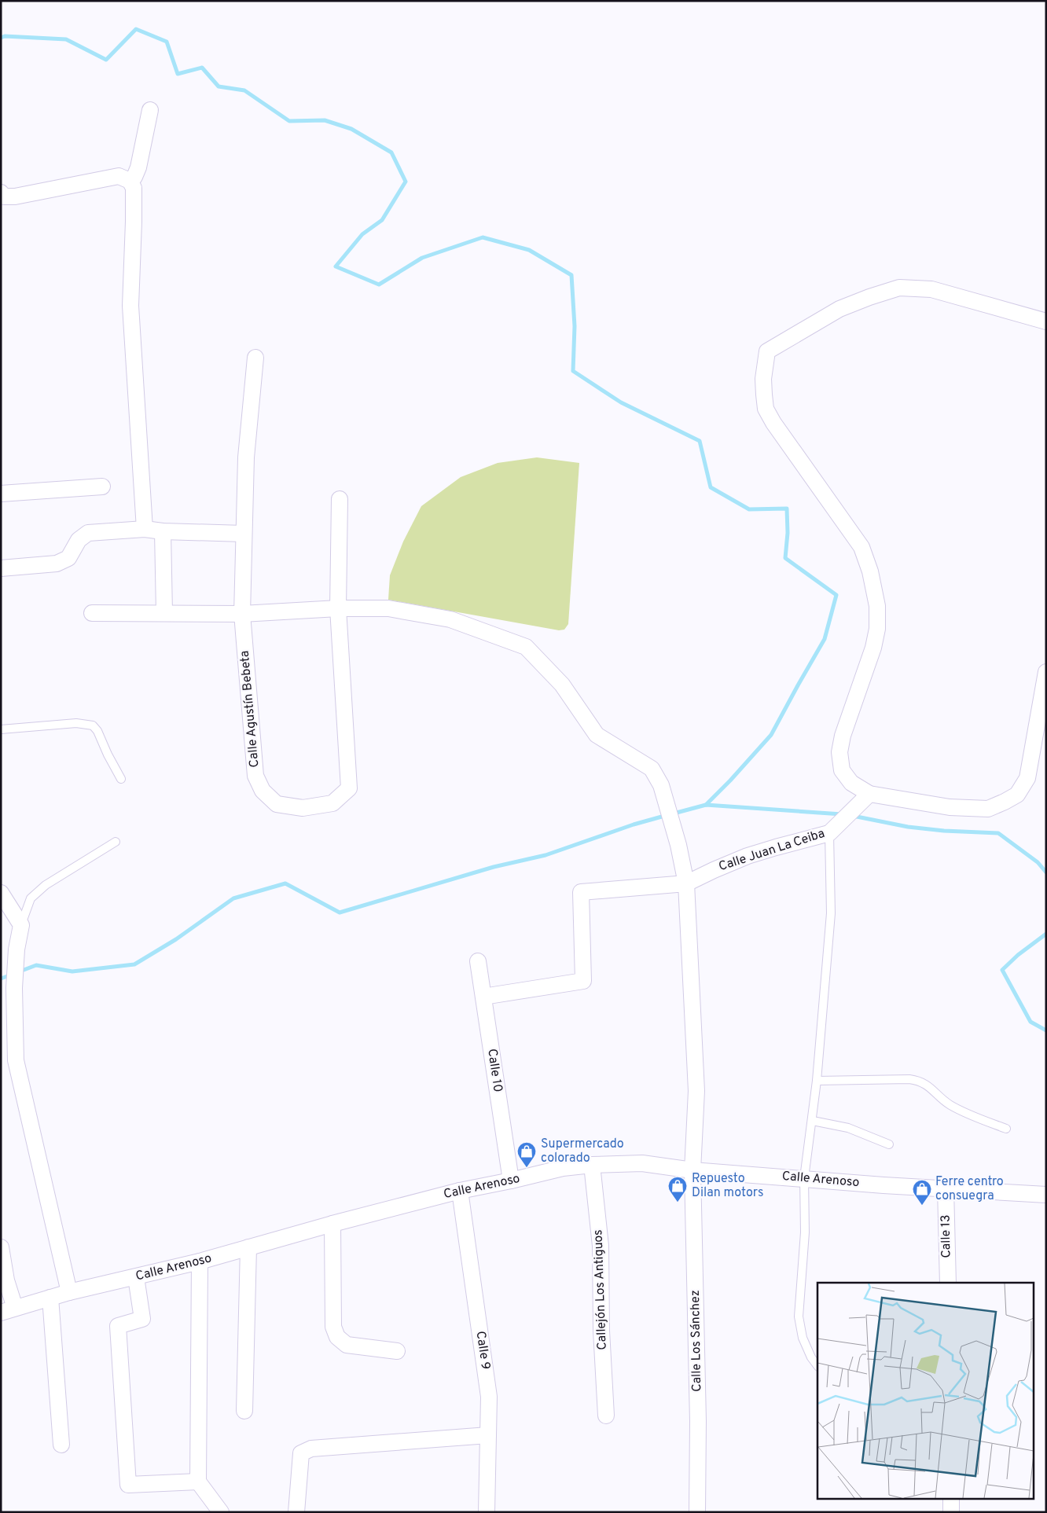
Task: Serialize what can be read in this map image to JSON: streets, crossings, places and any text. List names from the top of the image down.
{
  "streets": {
    "street": [
      "Calle Agustín Bebeta",
      "Calle Juan La Ceiba",
      "Calle 10",
      "Calle Arenoso",
      "Calle 13",
      "Callejón Los Antiguos",
      "Calle Los Sánchez",
      "Calle 9"
    ]
  },
  "crossings": [
    ["Calle Agustín Bebeta", "Calle Los Sánchez"],
    ["Calle Juan La Ceiba", "Calle Los Sánchez"],
    ["Calle 10", "Calle Arenoso"],
    ["Calle Arenoso", "Calle 13"],
    ["Calle Arenoso", "Callejón Los Antiguos"],
    ["Calle Arenoso", "Calle Los Sánchez"],
    ["Calle Arenoso", "Calle 9"]
  ],
  "places": {
    "shop": ["Supermercado colorado", "Repuesto Dilan motors", "Ferre centro consuegra"]
  }
}
